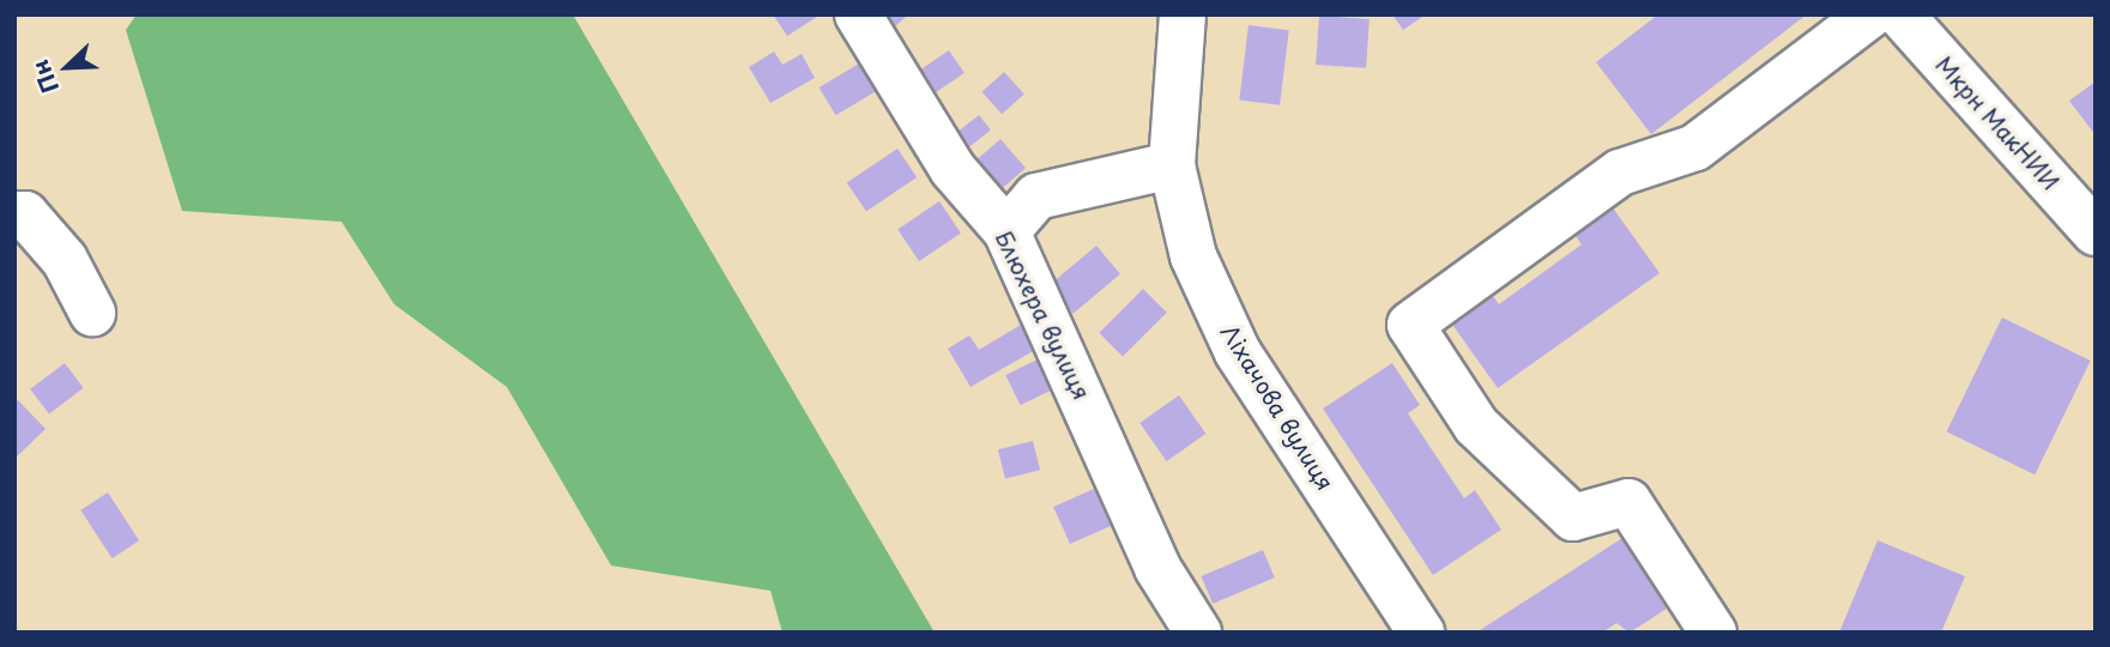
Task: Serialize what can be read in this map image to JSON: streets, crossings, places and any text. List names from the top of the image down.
{
  "streets": {
    "street": ["Мкрн МакНИИ", "Блюхера вулиця", "Ліхачова вулиця"]
  },
  "north": "bottom left"
}
